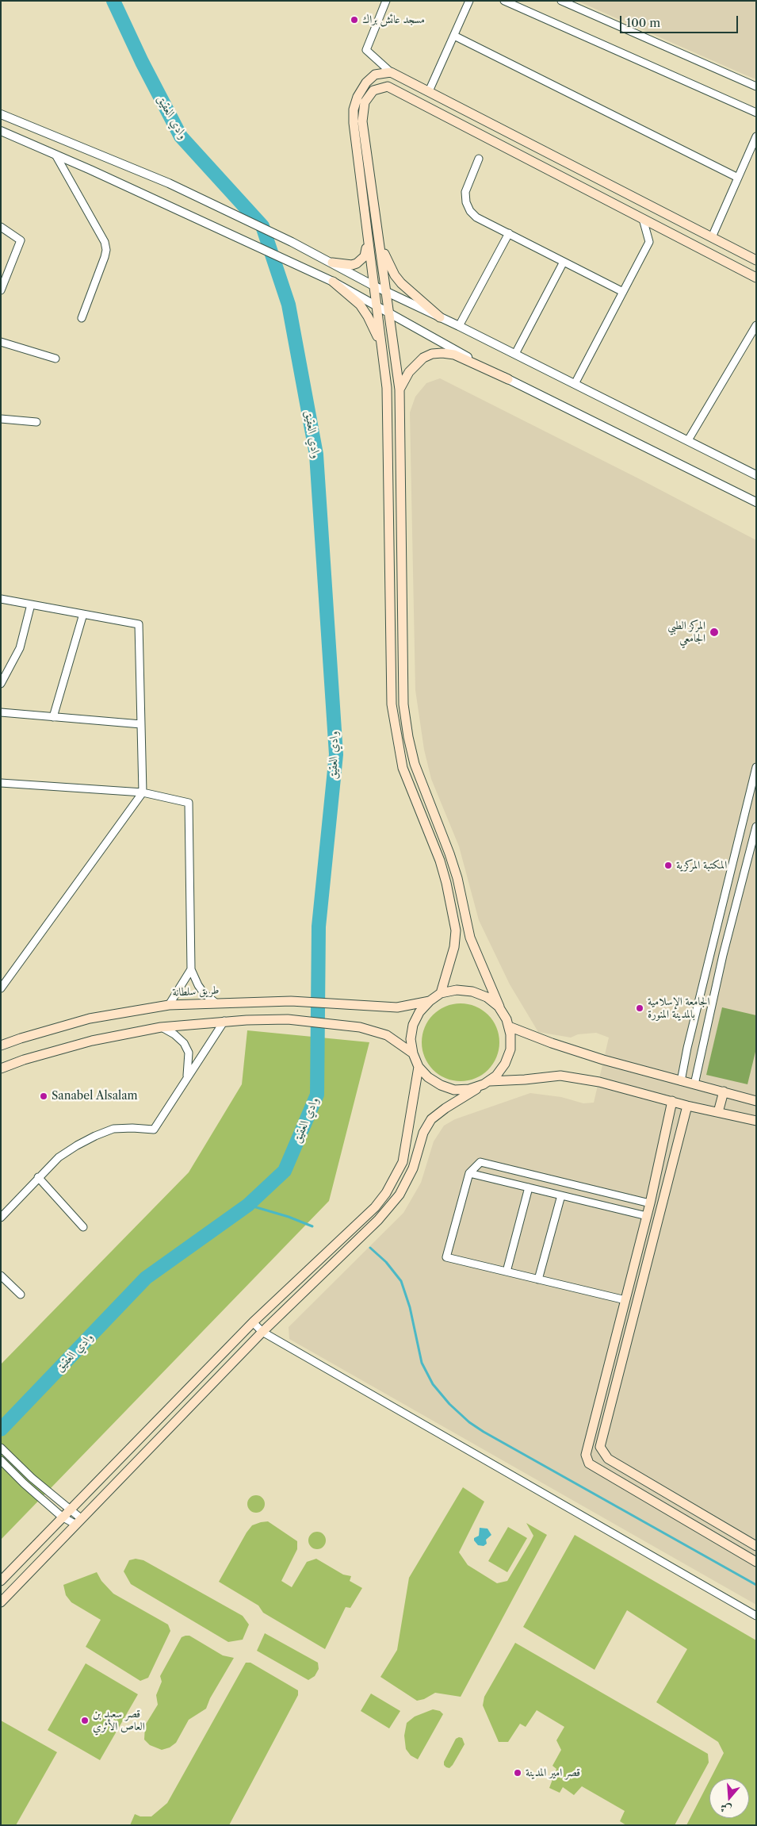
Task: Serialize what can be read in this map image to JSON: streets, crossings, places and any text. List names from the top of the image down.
{
  "streets": {
    "main road": ["طريق سلطانة"]
  },
  "water": ["وادي العقيق"],
  "places": [
    "مسجد عائش براك",
    "المركز الطبي الجامعي",
    "المكتبة المركزية",
    "الجامعة الإسلامية بالمدينة المنورة",
    "Sanabel Alsalam",
    "قصر سعيد بن العاص الأثري",
    "قصر امير المدينة"
  ],
  "scale_bar": "100 m",
  "north": "bottom"
}
